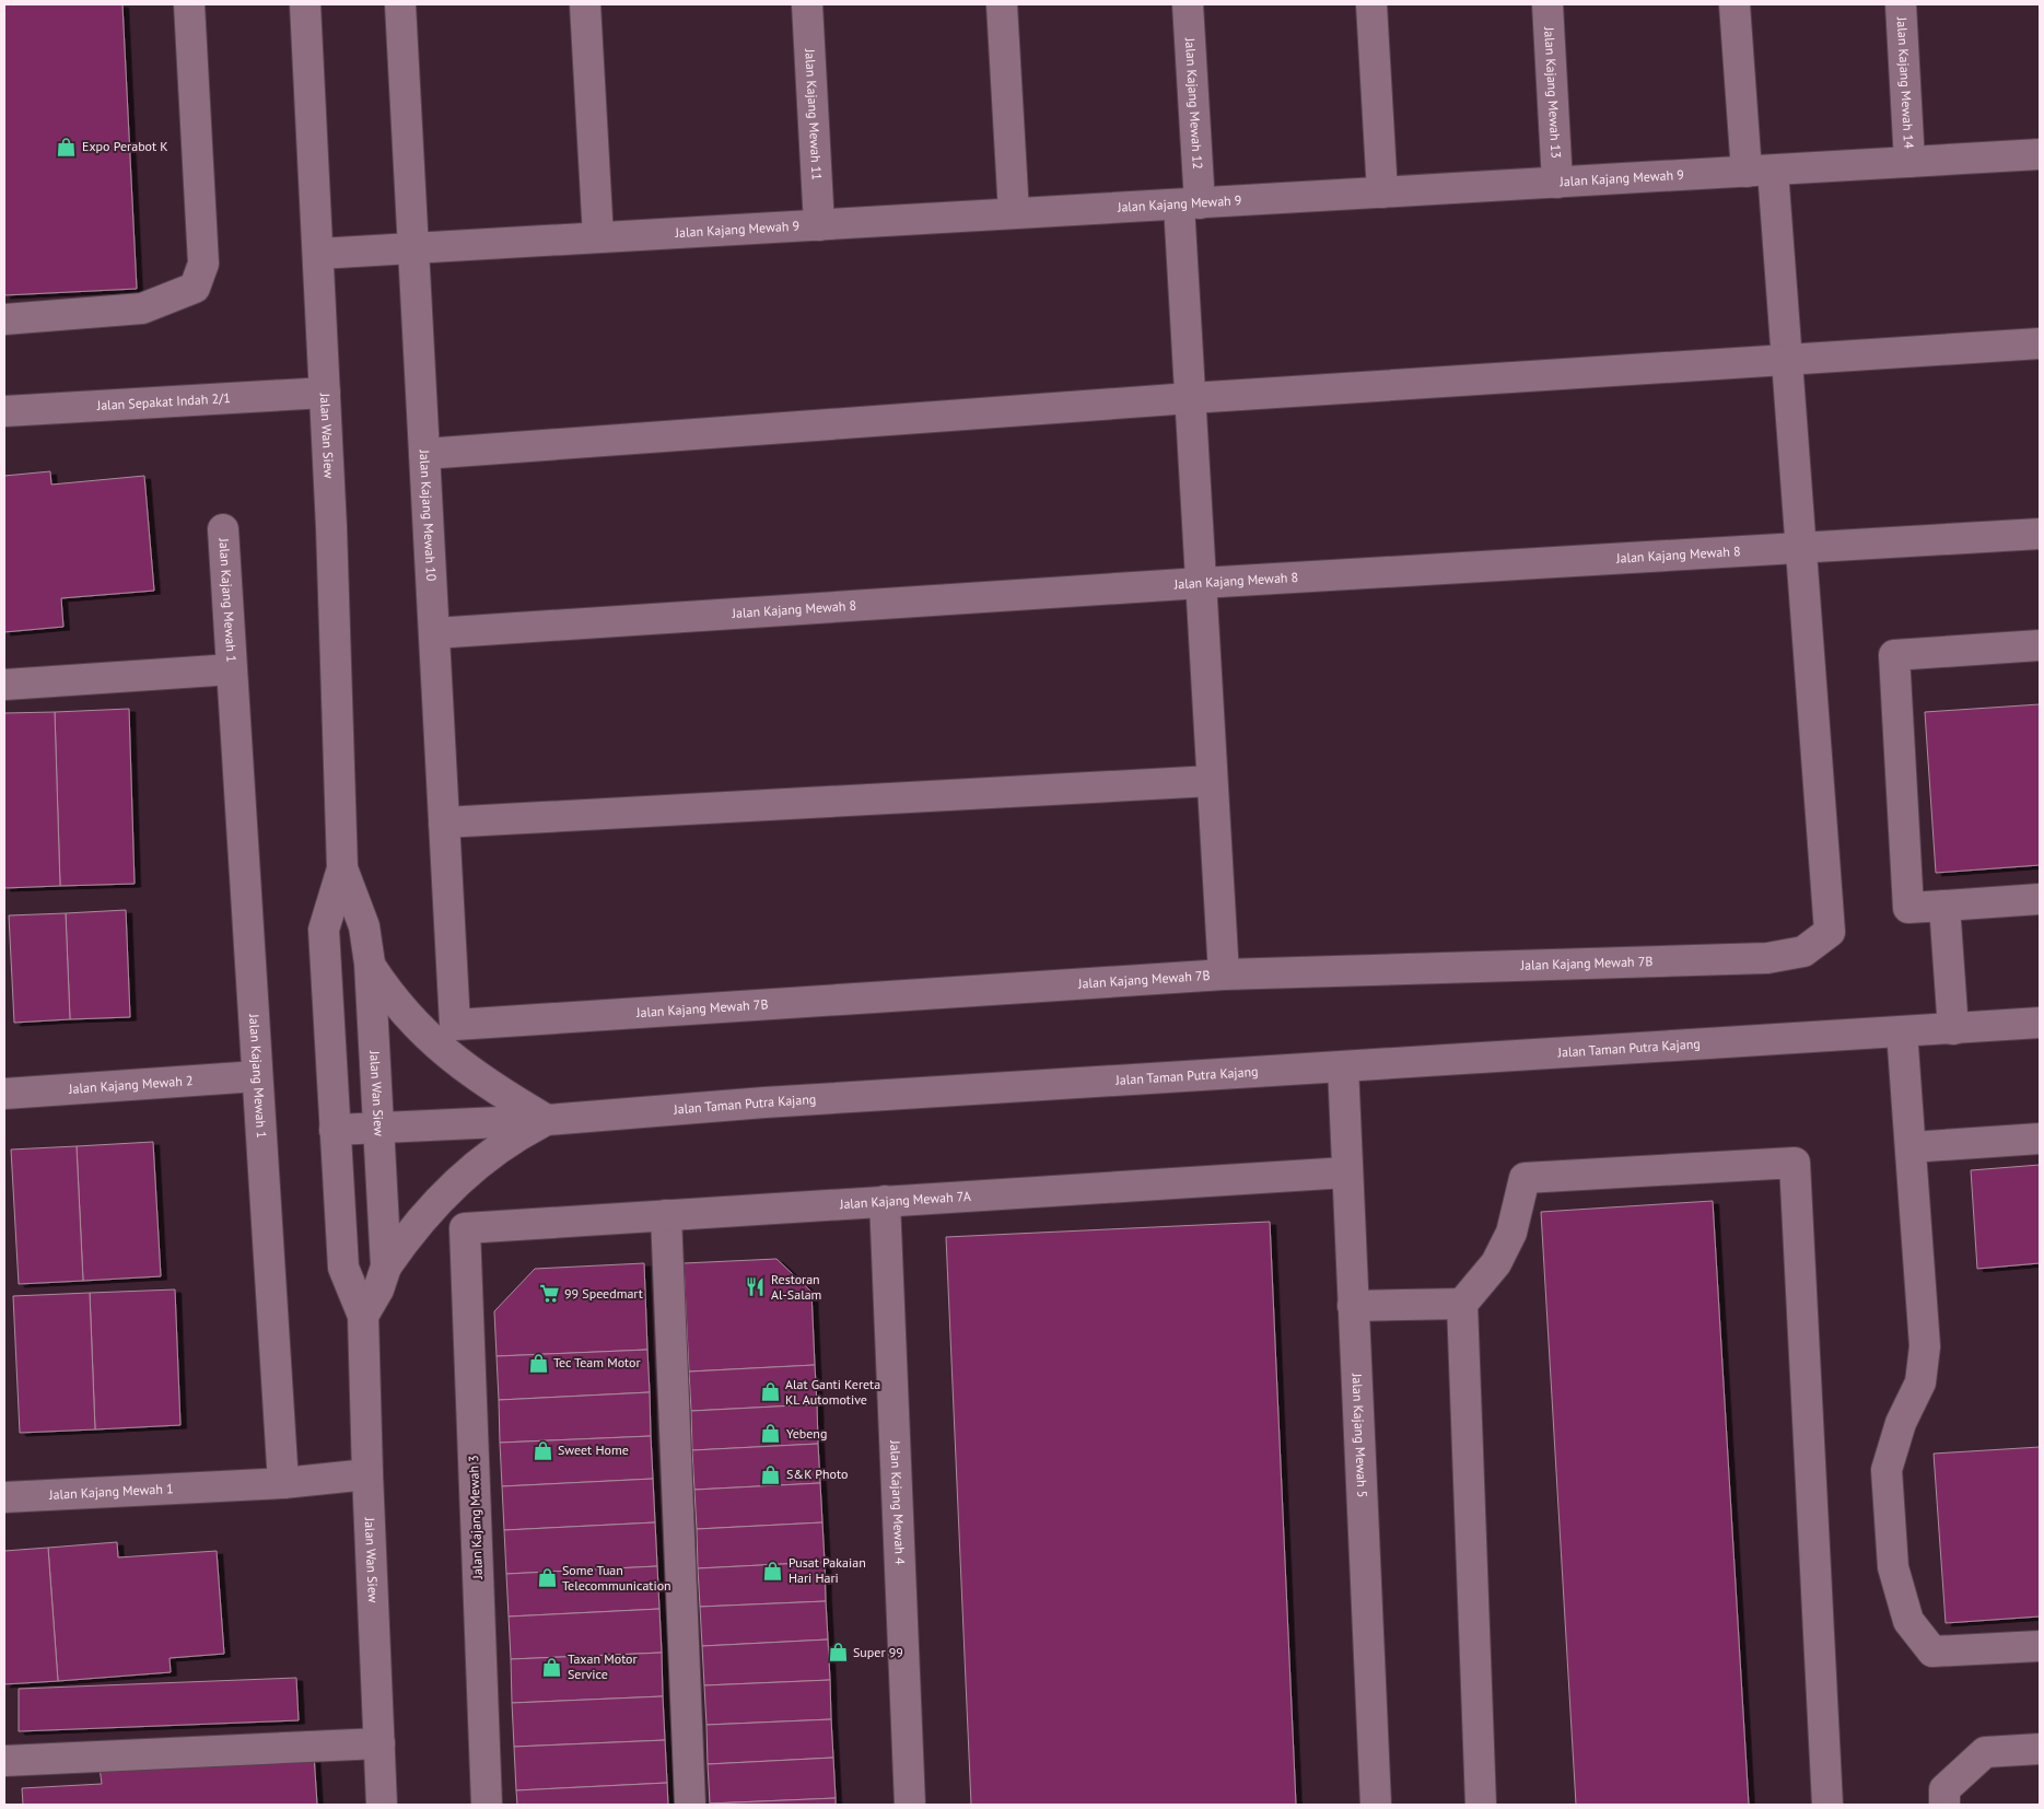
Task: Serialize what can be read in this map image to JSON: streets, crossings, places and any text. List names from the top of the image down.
{
  "streets": {
    "street": [
      "Jalan Kajang Mewah 14",
      "Jalan Kajang Mewah 13",
      "Jalan Kajang Mewah 12",
      "Jalan Kajang Mewah 11",
      "Jalan Kajang Mewah 9",
      "Jalan Sepakat Indah 2/1",
      "Jalan Wan Siew",
      "Jalan Kajang Mewah 10",
      "Jalan Kajang Mewah 8",
      "Jalan Kajang Mewah 1",
      "Jalan Kajang Mewah 7B",
      "Jalan Taman Putra Kajang",
      "Jalan Kajang Mewah 2",
      "Jalan Kajang Mewah 7A",
      "Jalan Kajang Mewah 5",
      "Jalan Kajang Mewah 4",
      "Jalan Kajang Mewah 3"
    ]
  },
  "crossings": [
    ["Jalan Kajang Mewah 14", "Jalan Kajang Mewah 9"],
    ["Jalan Kajang Mewah 13", "Jalan Kajang Mewah 9"],
    ["Jalan Kajang Mewah 12", "Jalan Kajang Mewah 9"],
    ["Jalan Kajang Mewah 12", "Jalan Kajang Mewah 8"],
    ["Jalan Kajang Mewah 12", "Jalan Kajang Mewah 7B"],
    ["Jalan Kajang Mewah 11", "Jalan Kajang Mewah 9"],
    ["Jalan Kajang Mewah 9", "Jalan Wan Siew"],
    ["Jalan Kajang Mewah 9", "Jalan Kajang Mewah 10"],
    ["Jalan Sepakat Indah 2/1", "Jalan Wan Siew"],
    ["Jalan Wan Siew", "Jalan Kajang Mewah 1"],
    ["Jalan Wan Siew", "Jalan Taman Putra Kajang"],
    ["Jalan Kajang Mewah 10", "Jalan Kajang Mewah 8"],
    ["Jalan Kajang Mewah 10", "Jalan Kajang Mewah 7B"],
    ["Jalan Kajang Mewah 8", "Jalan Kajang Mewah 7B"],
    ["Jalan Kajang Mewah 1", "Jalan Kajang Mewah 2"],
    ["Jalan Taman Putra Kajang", "Jalan Kajang Mewah 5"],
    ["Jalan Kajang Mewah 7A", "Jalan Kajang Mewah 5"],
    ["Jalan Kajang Mewah 7A", "Jalan Kajang Mewah 4"],
    ["Jalan Kajang Mewah 7A", "Jalan Kajang Mewah 3"]
  ],
  "places": {
    "shop": [
      "Expo Perabot K",
      "Tec Team Motor",
      "Alat Ganti Kereta KL Automotive",
      "Yebeng",
      "Sweet Home",
      "S&K Photo",
      "Pusat Pakaian Hari Hari",
      "Some Tuan Telecommunication",
      "Super 99",
      "Taxan Motor Service"
    ],
    "restaurant": ["Restoran Al-Salam"],
    "supermarket": ["99 Speedmart"]
  }
}
